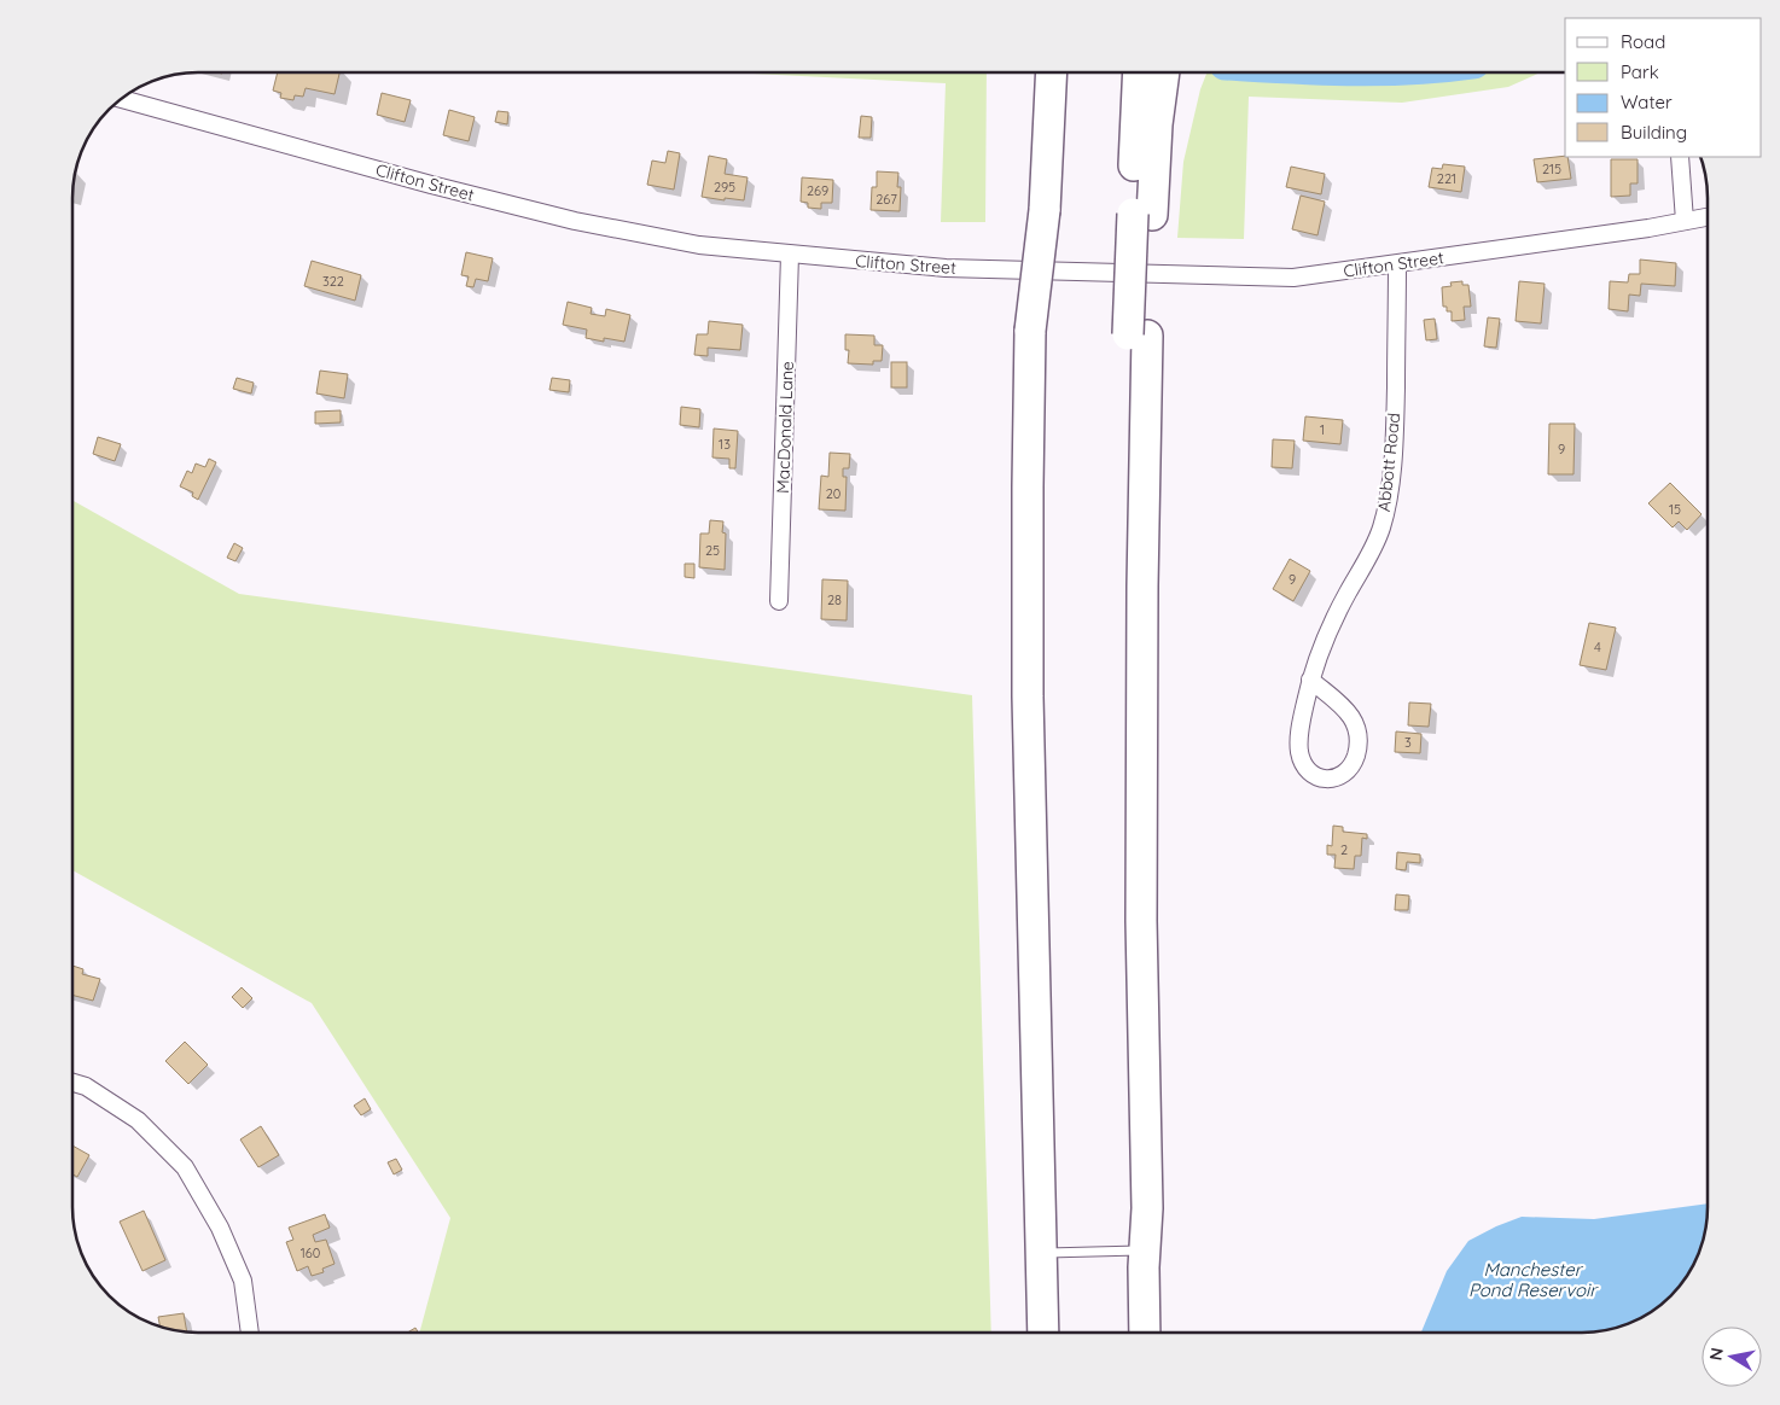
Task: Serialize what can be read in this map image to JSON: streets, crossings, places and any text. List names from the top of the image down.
{
  "streets": {
    "street": ["Clifton Street", "MacDonald Lane", "Abbott Road"]
  },
  "crossings": [
    ["Clifton Street", "MacDonald Lane"],
    ["Clifton Street", "Abbott Road"]
  ],
  "water": ["Manchester Pond Reservoir"],
  "house_numbers": [
    "215",
    "221",
    "295",
    "269",
    "267",
    "322",
    "1",
    "13",
    "9",
    "20",
    "15",
    "25",
    "9",
    "28",
    "4",
    "3",
    "2",
    "160"
  ],
  "legend": [
    "Road",
    "Park",
    "Water",
    "Building"
  ],
  "north": "left"
}
